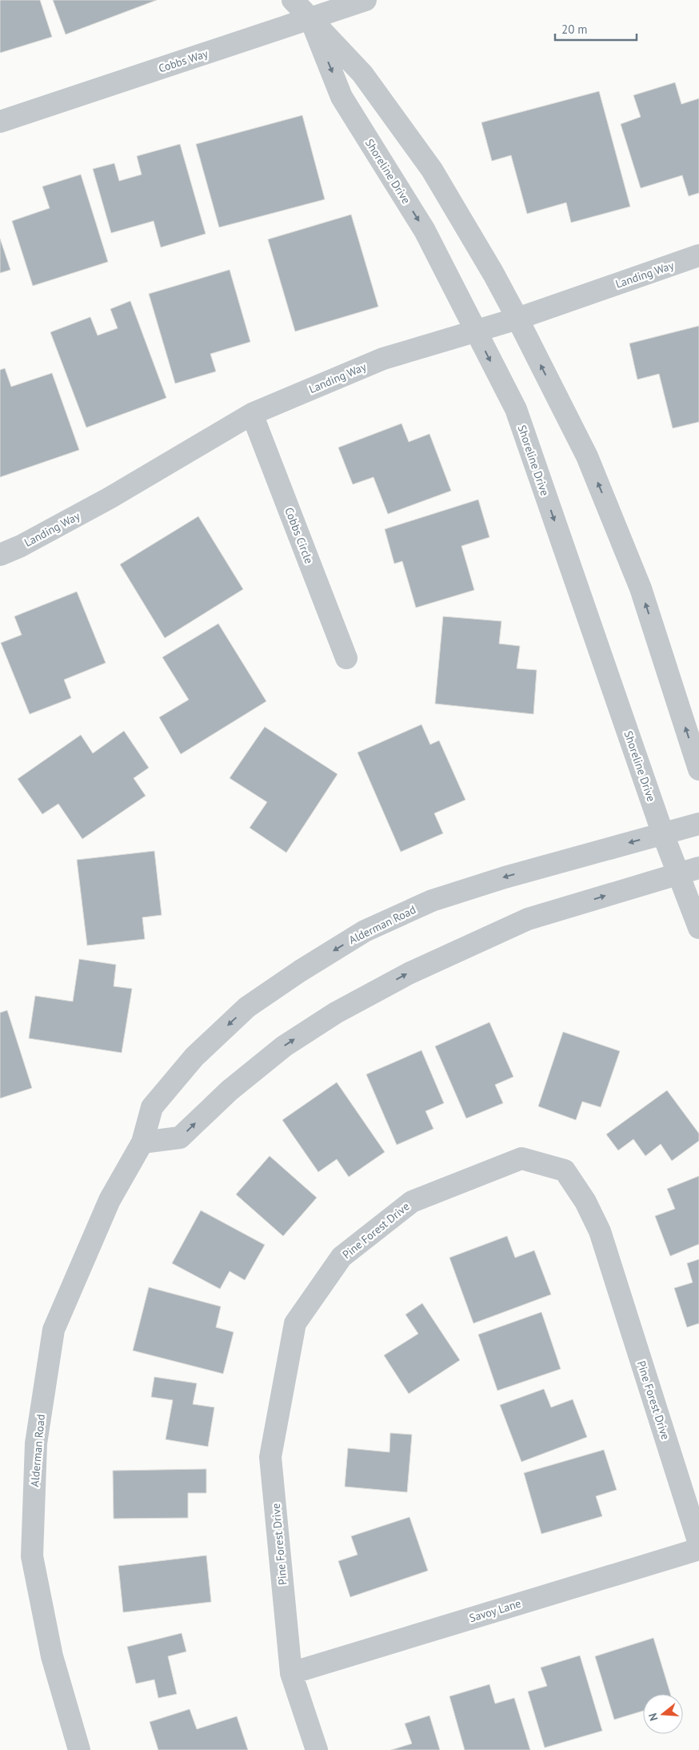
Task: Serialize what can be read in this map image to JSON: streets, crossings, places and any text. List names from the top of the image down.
{
  "streets": {
    "street": [
      "Cobbs Way",
      "Shoreline Drive",
      "Landing Way",
      "Cobbs Circle",
      "Alderman Road",
      "Pine Forest Drive",
      "Savoy Lane"
    ]
  },
  "crossings": [
    ["Cobbs Way", "Shoreline Drive"],
    ["Shoreline Drive", "Landing Way"],
    ["Shoreline Drive", "Alderman Road"],
    ["Landing Way", "Cobbs Circle"],
    ["Pine Forest Drive", "Savoy Lane"]
  ],
  "scale_bar": "20 m",
  "north": "left"
}
